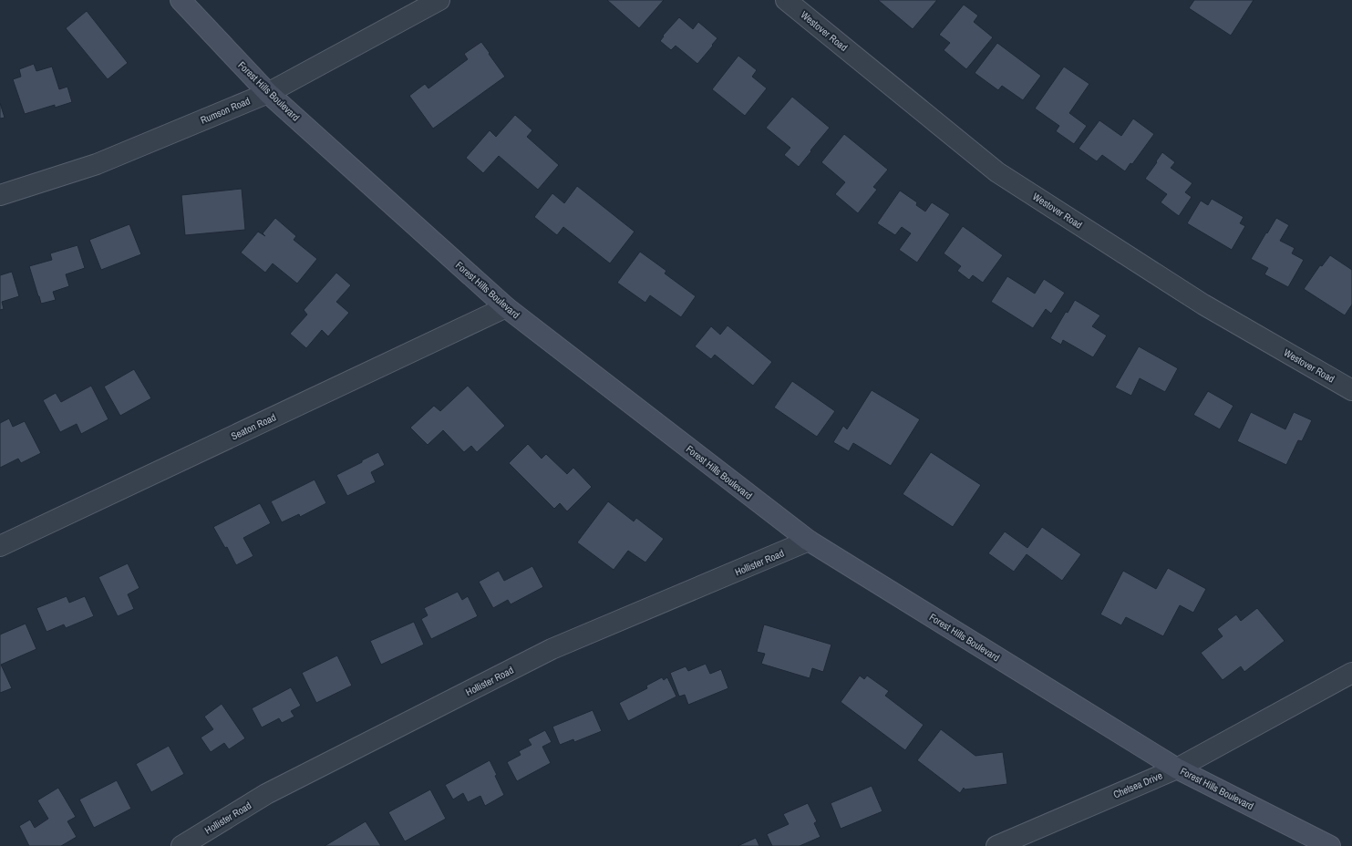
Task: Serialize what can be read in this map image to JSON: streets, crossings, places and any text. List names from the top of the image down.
{
  "streets": {
    "street": [
      "Westover Road",
      "Forest Hills Boulevard",
      "Rumson Road",
      "Seaton Road",
      "Hollister Road",
      "Chelsea Drive"
    ]
  },
  "crossings": [
    ["Forest Hills Boulevard", "Rumson Road"],
    ["Forest Hills Boulevard", "Seaton Road"],
    ["Forest Hills Boulevard", "Hollister Road"],
    ["Forest Hills Boulevard", "Chelsea Drive"]
  ]
}
